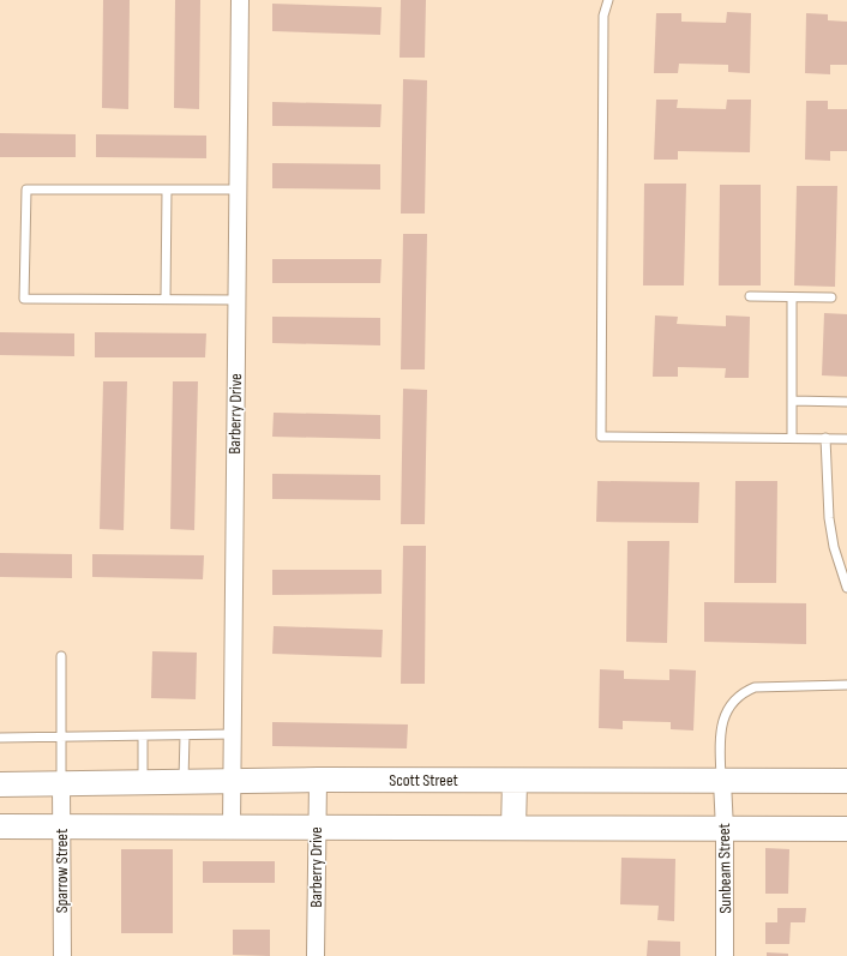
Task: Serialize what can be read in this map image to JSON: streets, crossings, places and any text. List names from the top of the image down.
{
  "streets": {
    "main road": ["Scott Street"],
    "street": ["Barberry Drive", "Sunbeam Street", "Sparrow Street"]
  },
  "crossings": [
    ["Barberry Drive", "Scott Street"],
    ["Scott Street", "Sunbeam Street"],
    ["Scott Street", "Sparrow Street"]
  ]
}
